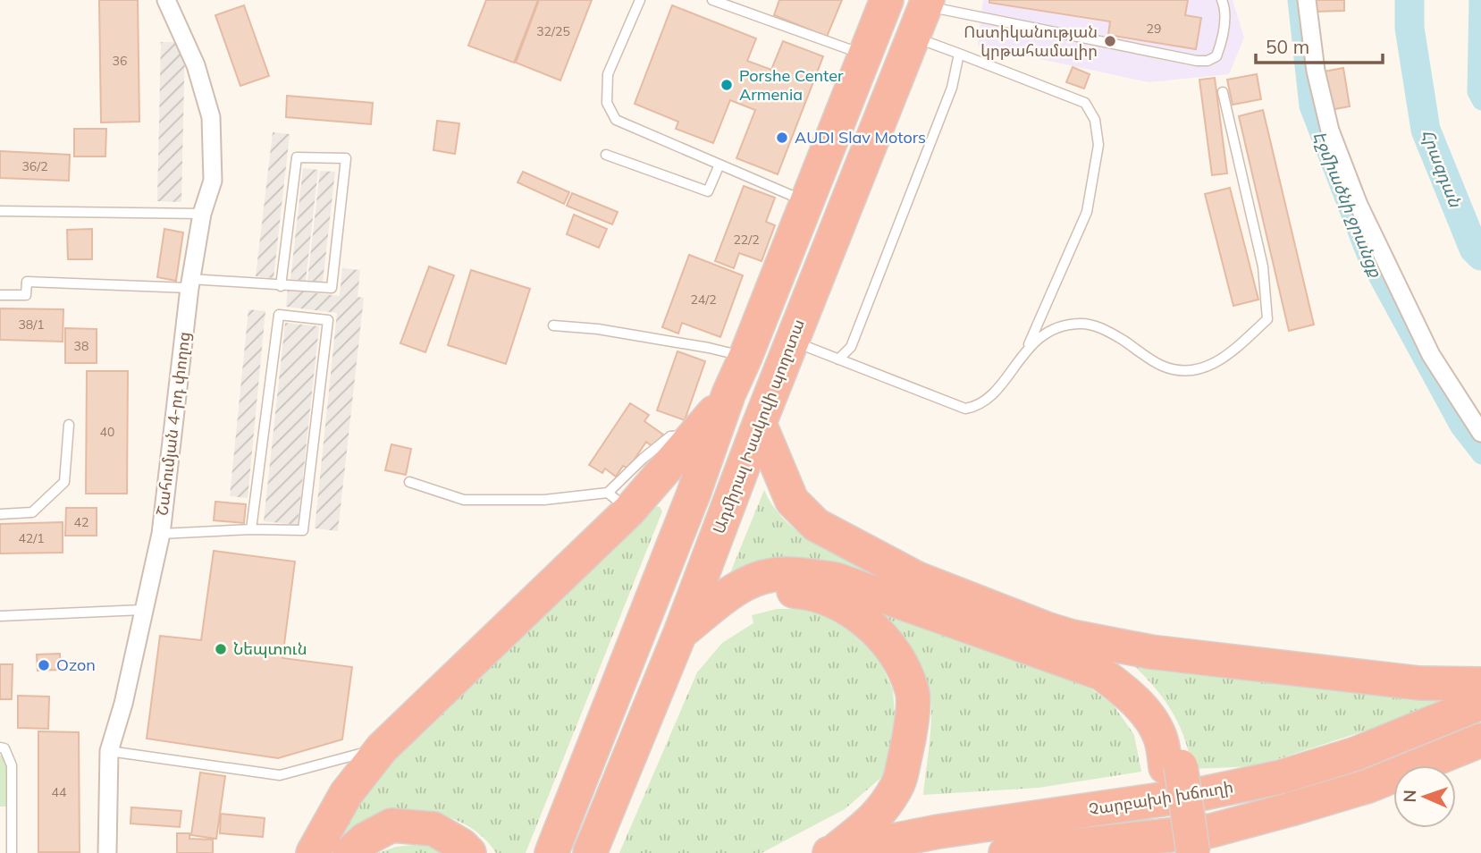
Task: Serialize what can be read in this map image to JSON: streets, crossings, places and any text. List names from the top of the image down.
{
  "streets": {
    "highway": ["Ադմիրալ Իսակովի պողոտա", "Չարբախի խճուղի"],
    "street": ["Շահումյան 4-րդ փողոց"]
  },
  "water": ["Հրազդան", "Էջմիածնի ջրանցք"],
  "places": [
    "Ոստիկանության կրթահամալիր",
    "Porshe Center Armenia",
    "AUDI Slav Motors",
    "Նեպտուն",
    "Ozon"
  ],
  "house_numbers": [
    "29",
    "32/25",
    "36",
    "36/2",
    "22/2",
    "24/2",
    "38/1",
    "38",
    "40",
    "42",
    "42/1",
    "44"
  ],
  "scale_bar": "50 m",
  "north": "left"
}
